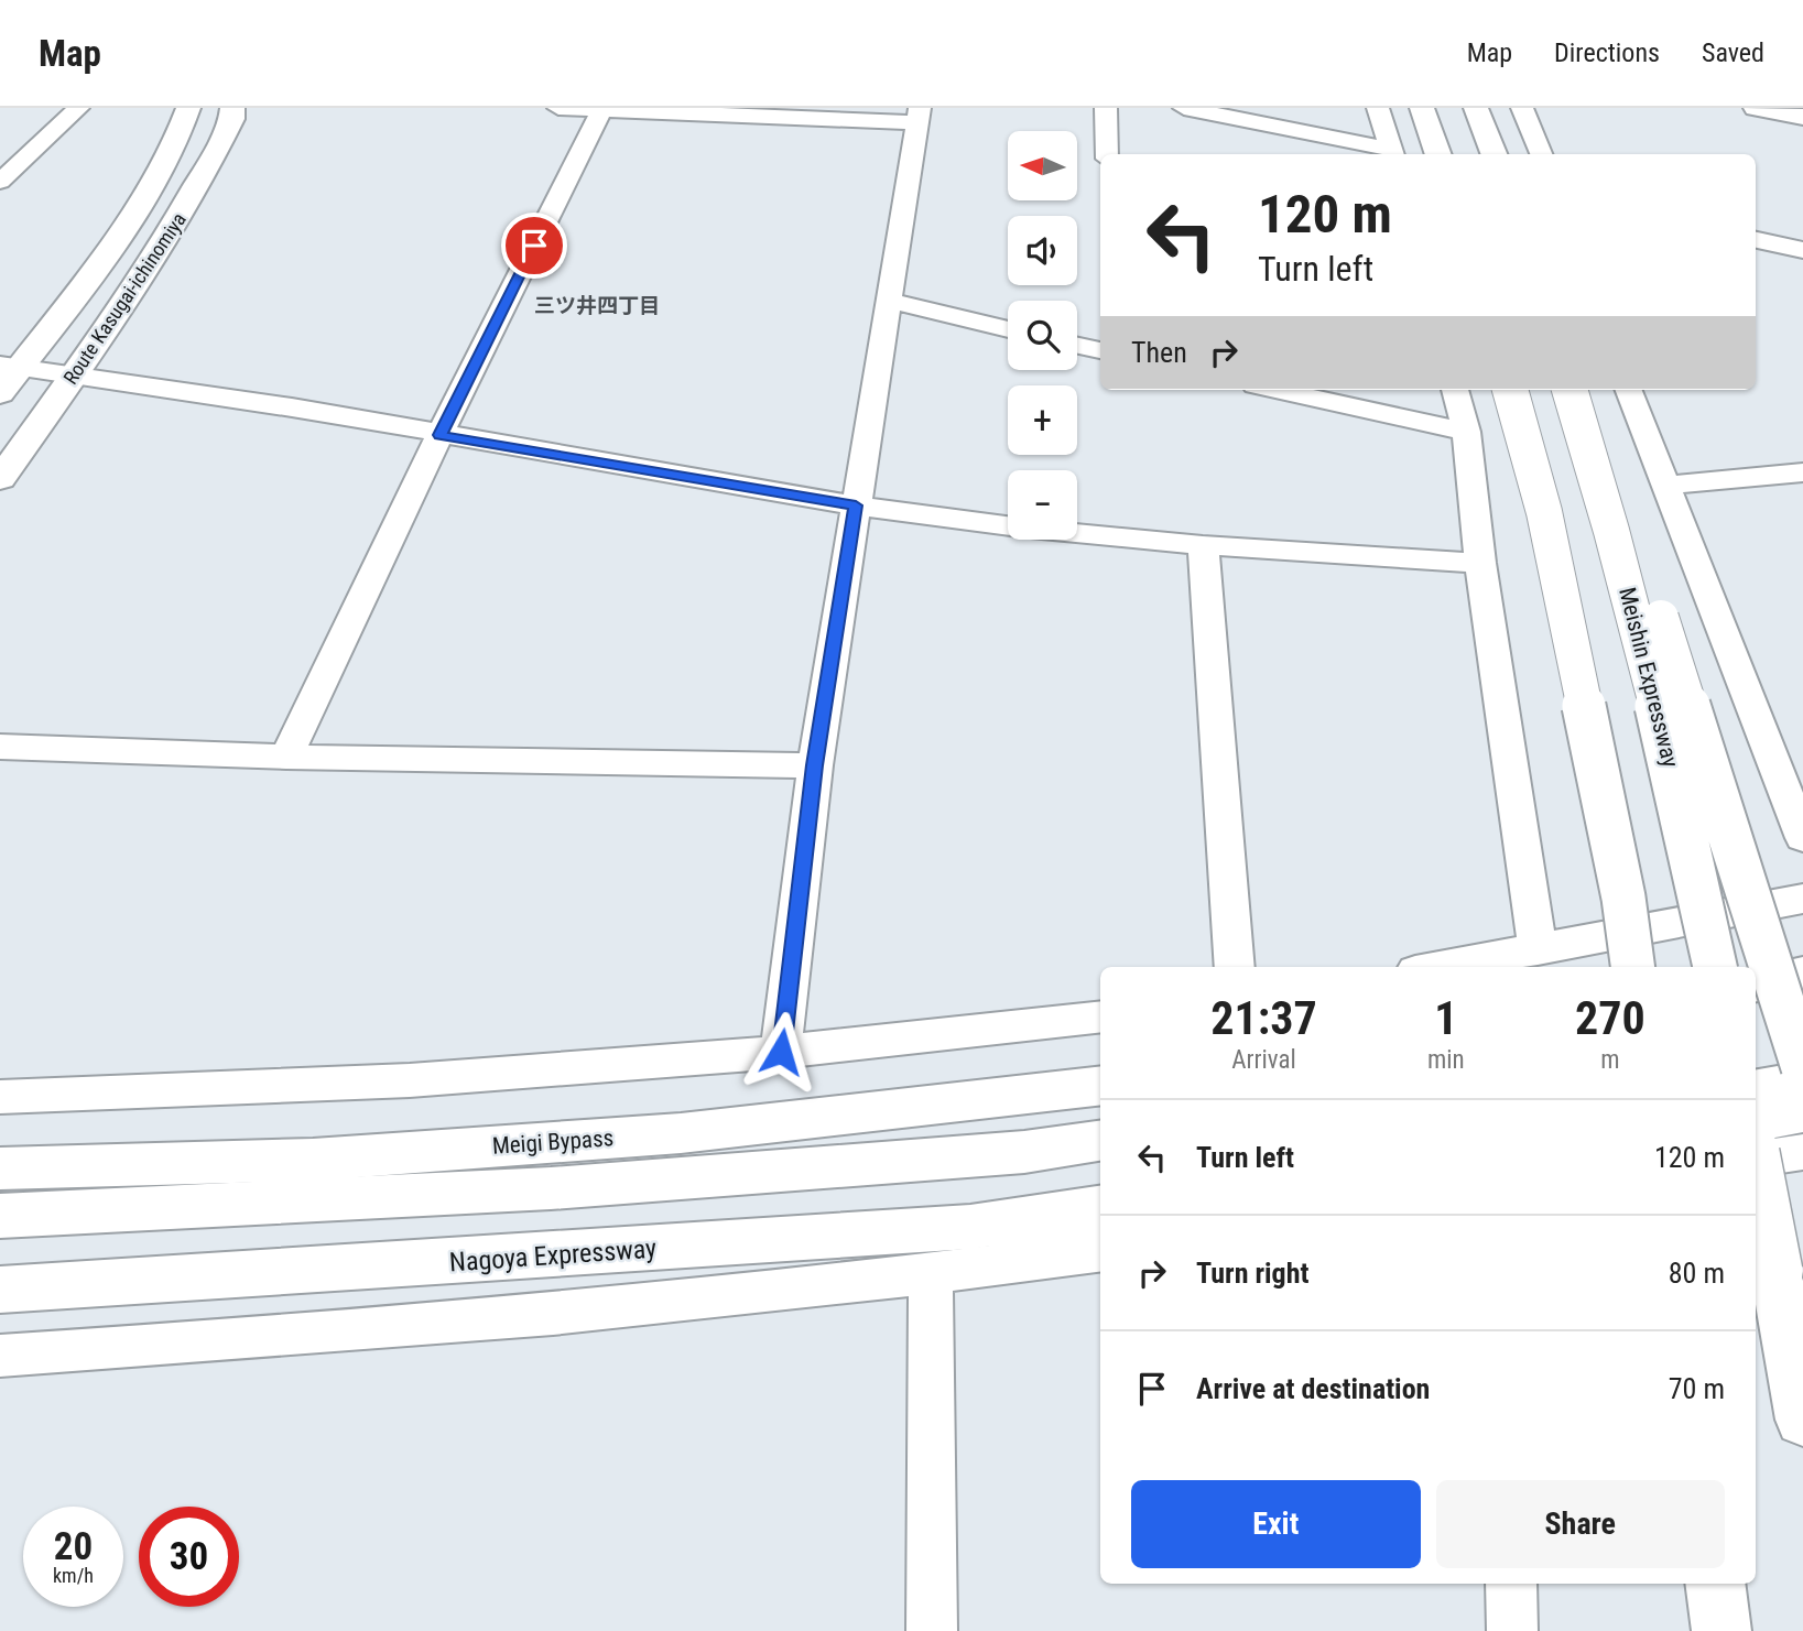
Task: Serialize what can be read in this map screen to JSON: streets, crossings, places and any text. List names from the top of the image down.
{
  "streets": {
    "main road": [
      "Route Kasugai-ichinomiya",
      "Meishin Expressway",
      "Meigi Bypass",
      "Nagoya Expressway"
    ]
  },
  "districts": ["三ツ井四丁目"],
  "north": "left",
  "page": {
    "header": "Map",
    "nav": ["Map", "Directions", "Saved"],
    "map_buttons": ["+", "−"],
    "turn": ["120 m", "Turn left"],
    "then": "Then",
    "eta": [
      "21:37",
      "Arrival",
      "1",
      "min",
      "270",
      "m"
    ],
    "list": [
      {
        "name": "Turn left",
        "value": "120 m"
      },
      {
        "name": "Turn right",
        "value": "80 m"
      },
      {
        "name": "Arrive at destination",
        "value": "70 m"
      }
    ],
    "buttons": ["Exit", "Share"],
    "speed": "20 km/h",
    "limit": "30"
  }
}
